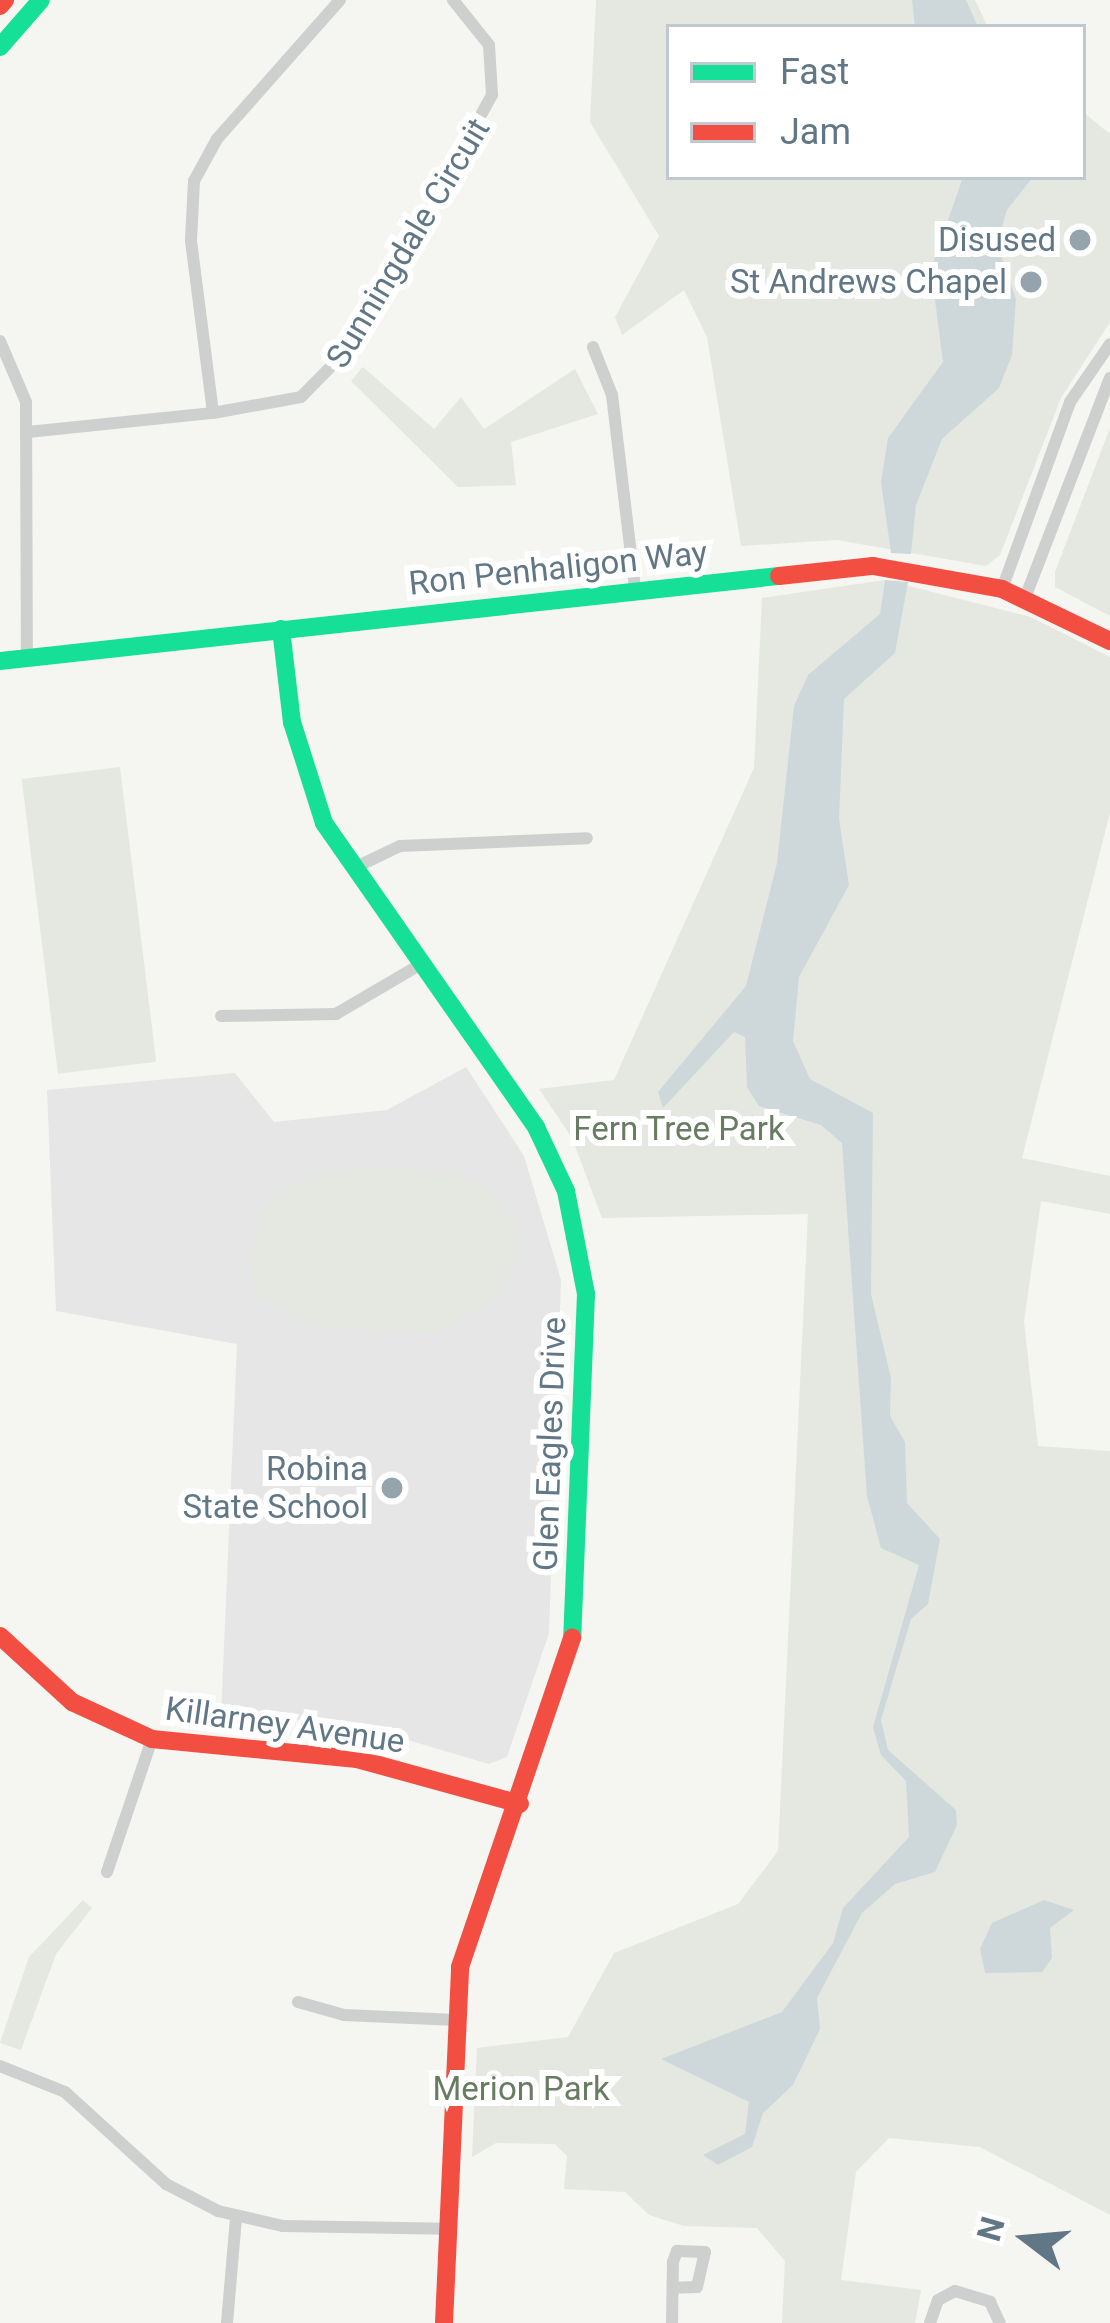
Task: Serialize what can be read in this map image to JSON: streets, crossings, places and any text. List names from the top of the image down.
{
  "streets": {
    "street": [
      "Sunningdale Circuit",
      "Ron Penhaligon Way",
      "Glen Eagles Drive",
      "Killarney Avenue"
    ]
  },
  "crossings": [
    ["Ron Penhaligon Way", "Glen Eagles Drive"],
    ["Glen Eagles Drive", "Killarney Avenue"]
  ],
  "parks": ["Fern Tree Park", "Merion Park"],
  "places": ["Disused", "St Andrews Chapel", "Robina State School"],
  "legend": ["Fast", "Jam"],
  "north": "left"
}
